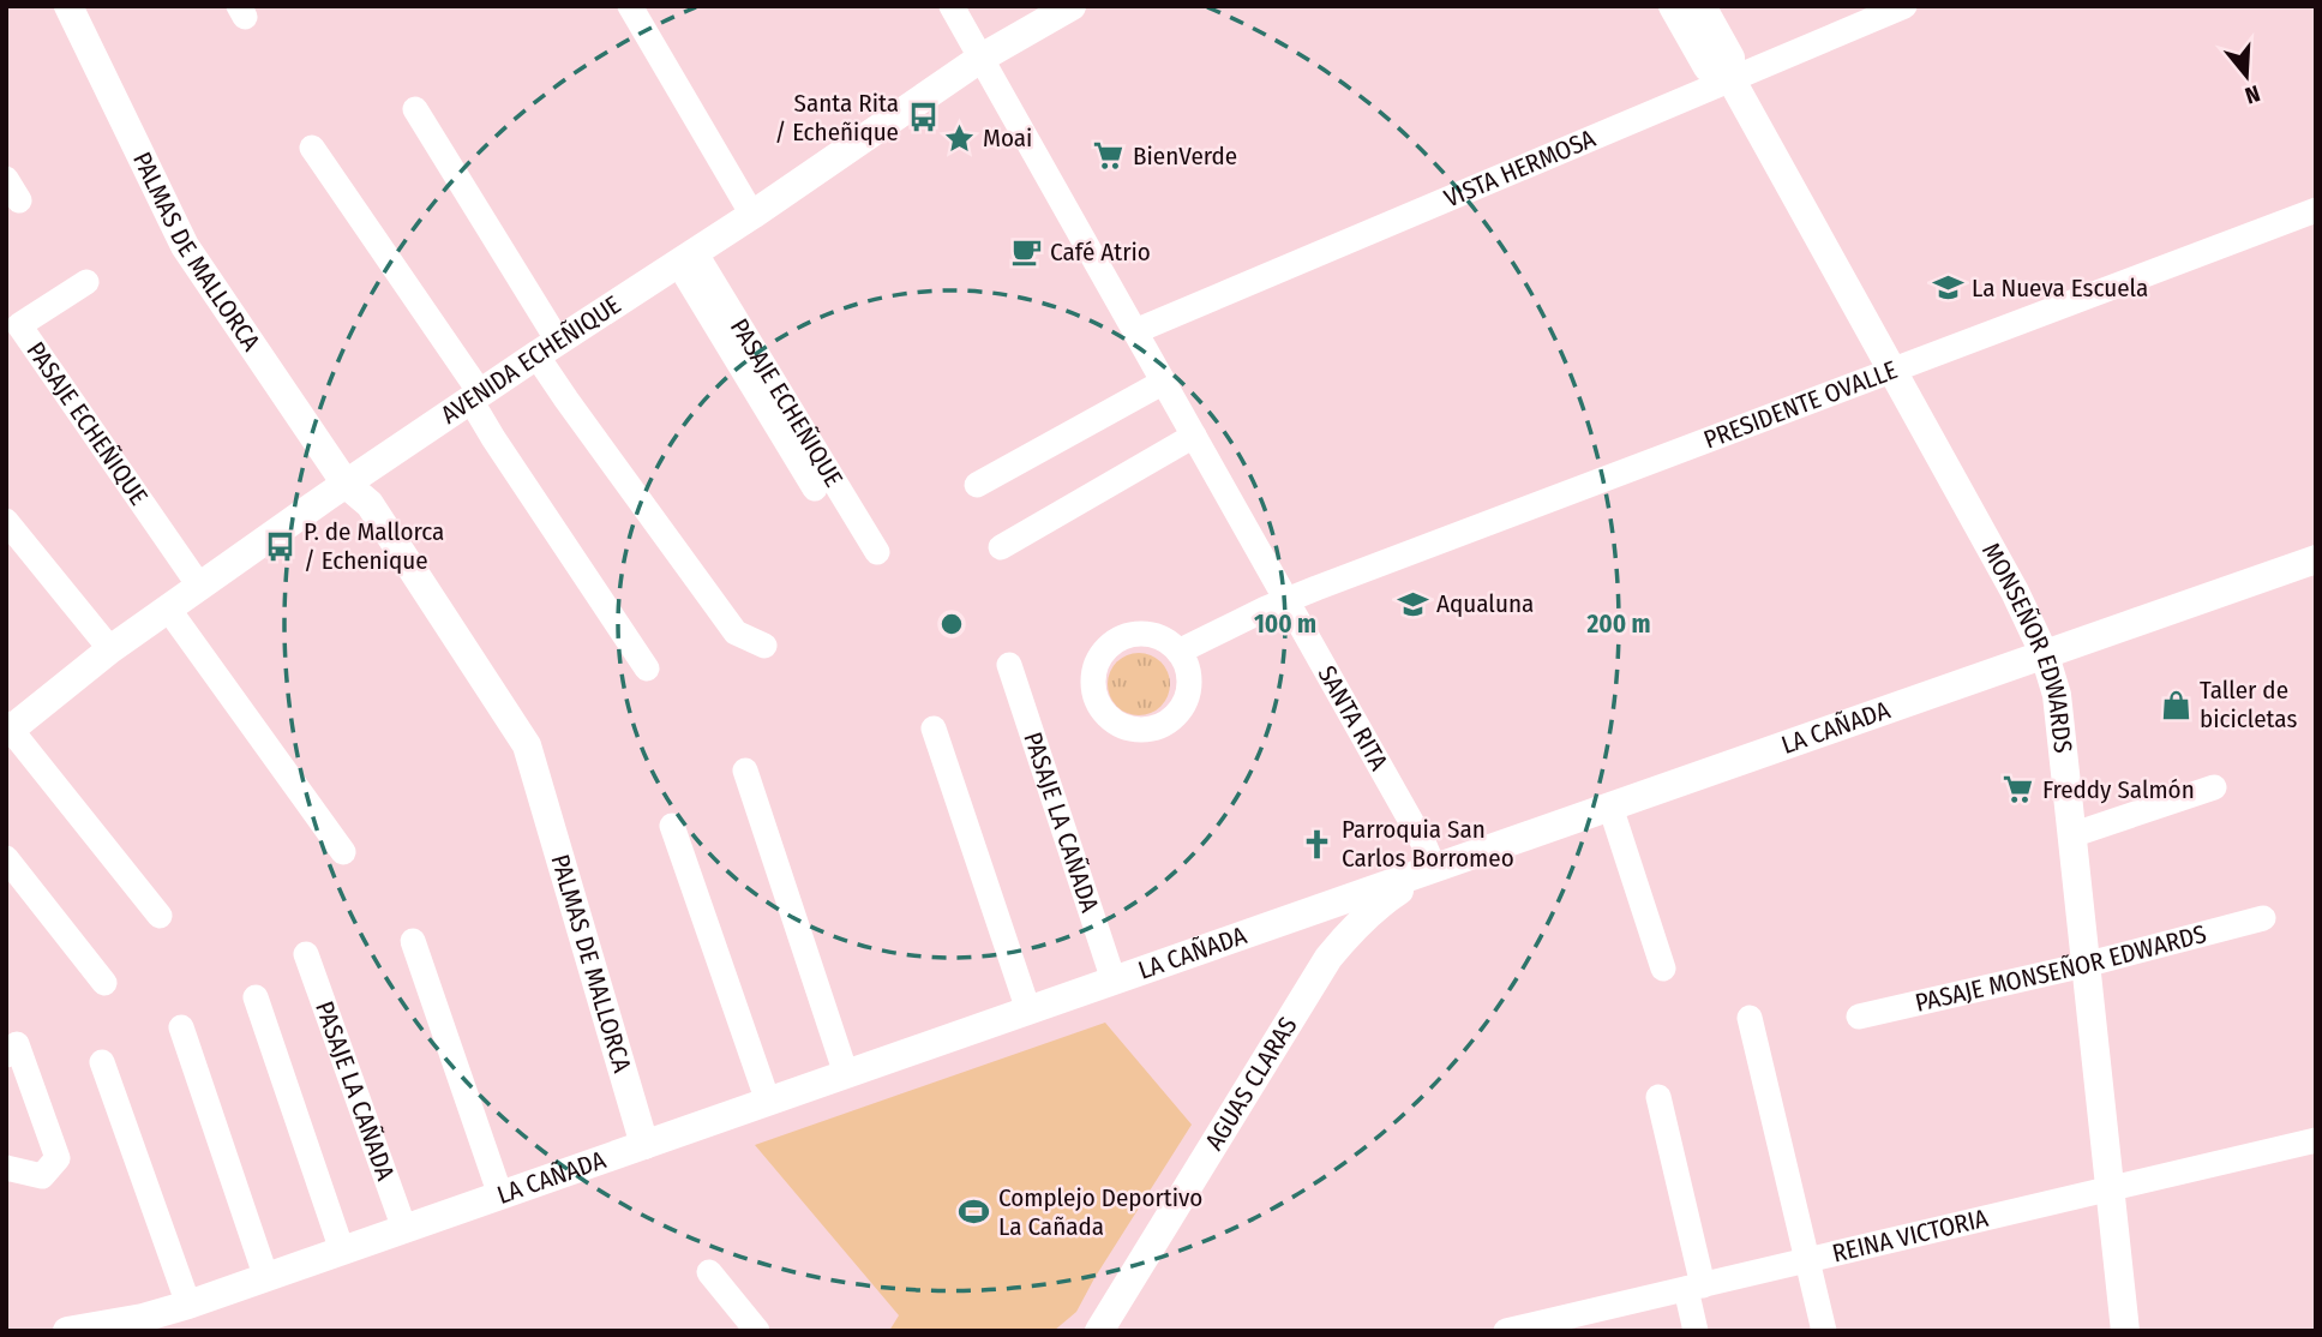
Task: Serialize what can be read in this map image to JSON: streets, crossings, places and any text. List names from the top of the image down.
{
  "streets": {
    "street": [
      "VISTA HERMOSA",
      "PALMAS DE MALLORCA",
      "AVENIDA ECHEÑIQUE",
      "PASAJE ECHEÑIQUE",
      "PRESIDENTE OVALLE",
      "MONSEÑOR EDWARDS",
      "SANTA RITA",
      "LA CAÑADA",
      "PASAJE LA CAÑADA",
      "PASAJE MONSEÑOR EDWARDS",
      "AGUAS CLARAS",
      "REINA VICTORIA"
    ]
  },
  "crossings": [
    ["VISTA HERMOSA", "MONSEÑOR EDWARDS"],
    ["VISTA HERMOSA", "SANTA RITA"],
    ["PALMAS DE MALLORCA", "AVENIDA ECHEÑIQUE"],
    ["PALMAS DE MALLORCA", "LA CAÑADA"],
    ["AVENIDA ECHEÑIQUE", "PASAJE ECHEÑIQUE"],
    ["AVENIDA ECHEÑIQUE", "SANTA RITA"],
    ["PRESIDENTE OVALLE", "MONSEÑOR EDWARDS"],
    ["PRESIDENTE OVALLE", "SANTA RITA"],
    ["MONSEÑOR EDWARDS", "LA CAÑADA"],
    ["MONSEÑOR EDWARDS", "PASAJE MONSEÑOR EDWARDS"],
    ["MONSEÑOR EDWARDS", "REINA VICTORIA"],
    ["SANTA RITA", "LA CAÑADA"],
    ["SANTA RITA", "AGUAS CLARAS"],
    ["LA CAÑADA", "PASAJE LA CAÑADA"],
    ["LA CAÑADA", "AGUAS CLARAS"]
  ],
  "places": {
    "bus stop": ["Santa Rita / Echeñique", "P. de Mallorca / Echenique"],
    "place": ["Moai"],
    "supermarket": ["BienVerde", "Freddy Salmón"],
    "cafe": ["Café Atrio"],
    "school or university": ["La Nueva Escuela", "Aqualuna"],
    "shop": ["Taller de bicicletas"],
    "church": ["Parroquia San Carlos Borromeo"],
    "sports": ["Complejo Deportivo La Cañada"]
  },
  "north": "bottom",
  "rings": ["100 m", "200 m"]
}
